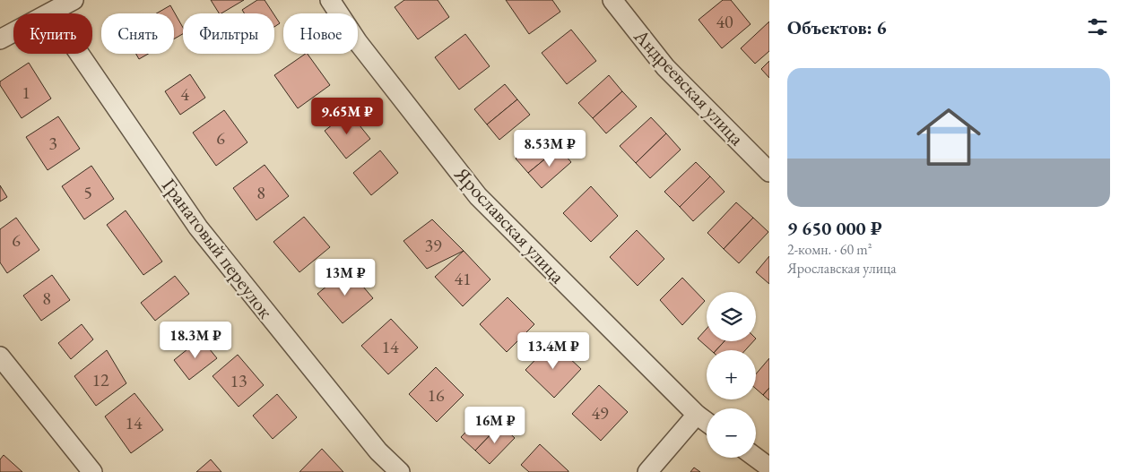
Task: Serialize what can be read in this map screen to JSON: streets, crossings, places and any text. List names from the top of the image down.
{
  "streets": {
    "street": ["Андреевская улица", "Ярославская улица", "Гранатовый переулок"]
  },
  "house_numbers": [
    "40",
    "1",
    "4",
    "6",
    "3",
    "5",
    "8",
    "6",
    "39",
    "41",
    "8",
    "14",
    "12",
    "13",
    "16",
    "49",
    "14"
  ],
  "page": {
    "heading": "Объектов: 6",
    "chip": [
      "Купить",
      "Снять",
      "Фильтры",
      "Новое"
    ],
    "list": [
      {
        "name": "9 650 000 ₽",
        "note": "2-комн. · 60 m² · Ярославская улица"
      }
    ],
    "price": [
      "9.65M ₽",
      "8.53M ₽",
      "13M ₽",
      "18.3M ₽",
      "13.4M ₽",
      "16M ₽"
    ],
    "map_buttons": ["+", "−"]
  }
}
